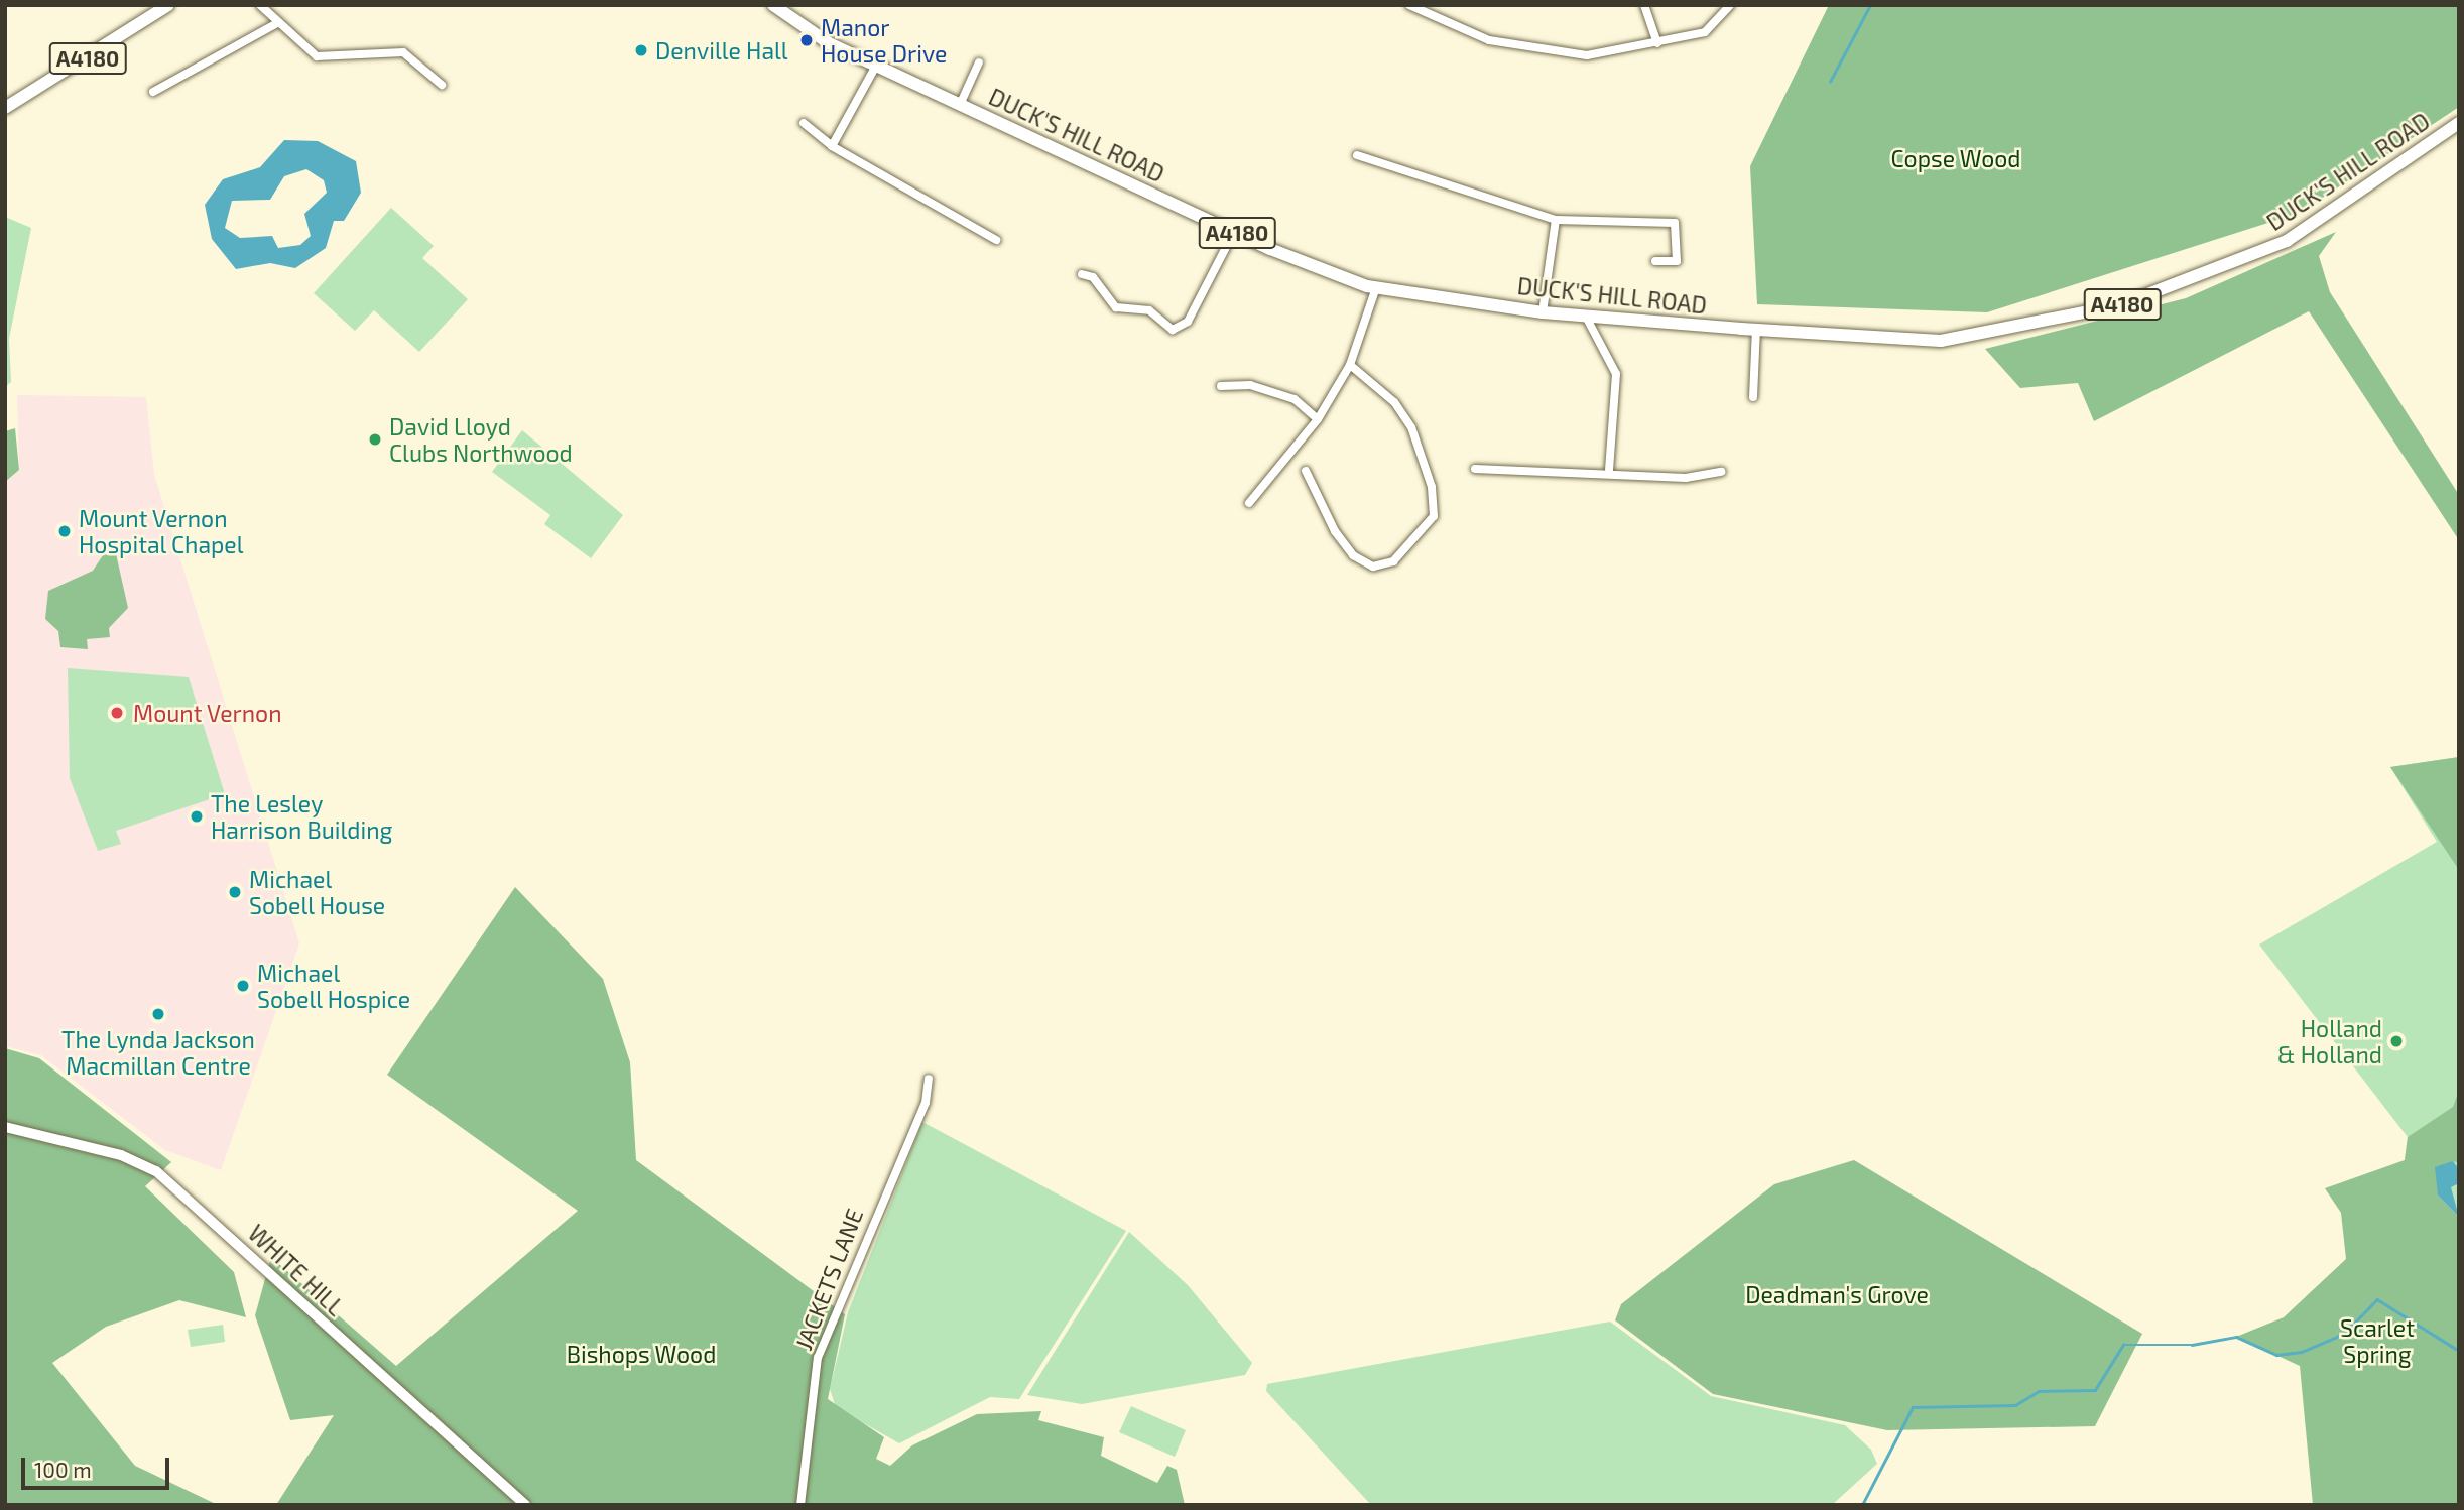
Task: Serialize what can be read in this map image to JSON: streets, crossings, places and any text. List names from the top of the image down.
{
  "streets": {
    "main road": ["A4180", "DUCK'S HILL ROAD"],
    "street": ["WHITE HILL", "JACKETS LANE"]
  },
  "parks": [
    "Copse Wood",
    "Deadman's Grove",
    "Scarlet Spring",
    "Bishops Wood"
  ],
  "places": [
    "Manor House Drive",
    "Denville Hall",
    "David Lloyd Clubs Northwood",
    "Mount Vernon Hospital Chapel",
    "Mount Vernon",
    "The Lesley Harrison Building",
    "Michael Sobell House",
    "Michael Sobell Hospice",
    "The Lynda Jackson Macmillan Centre",
    "Holland & Holland"
  ],
  "scale_bar": "100 m"
}
